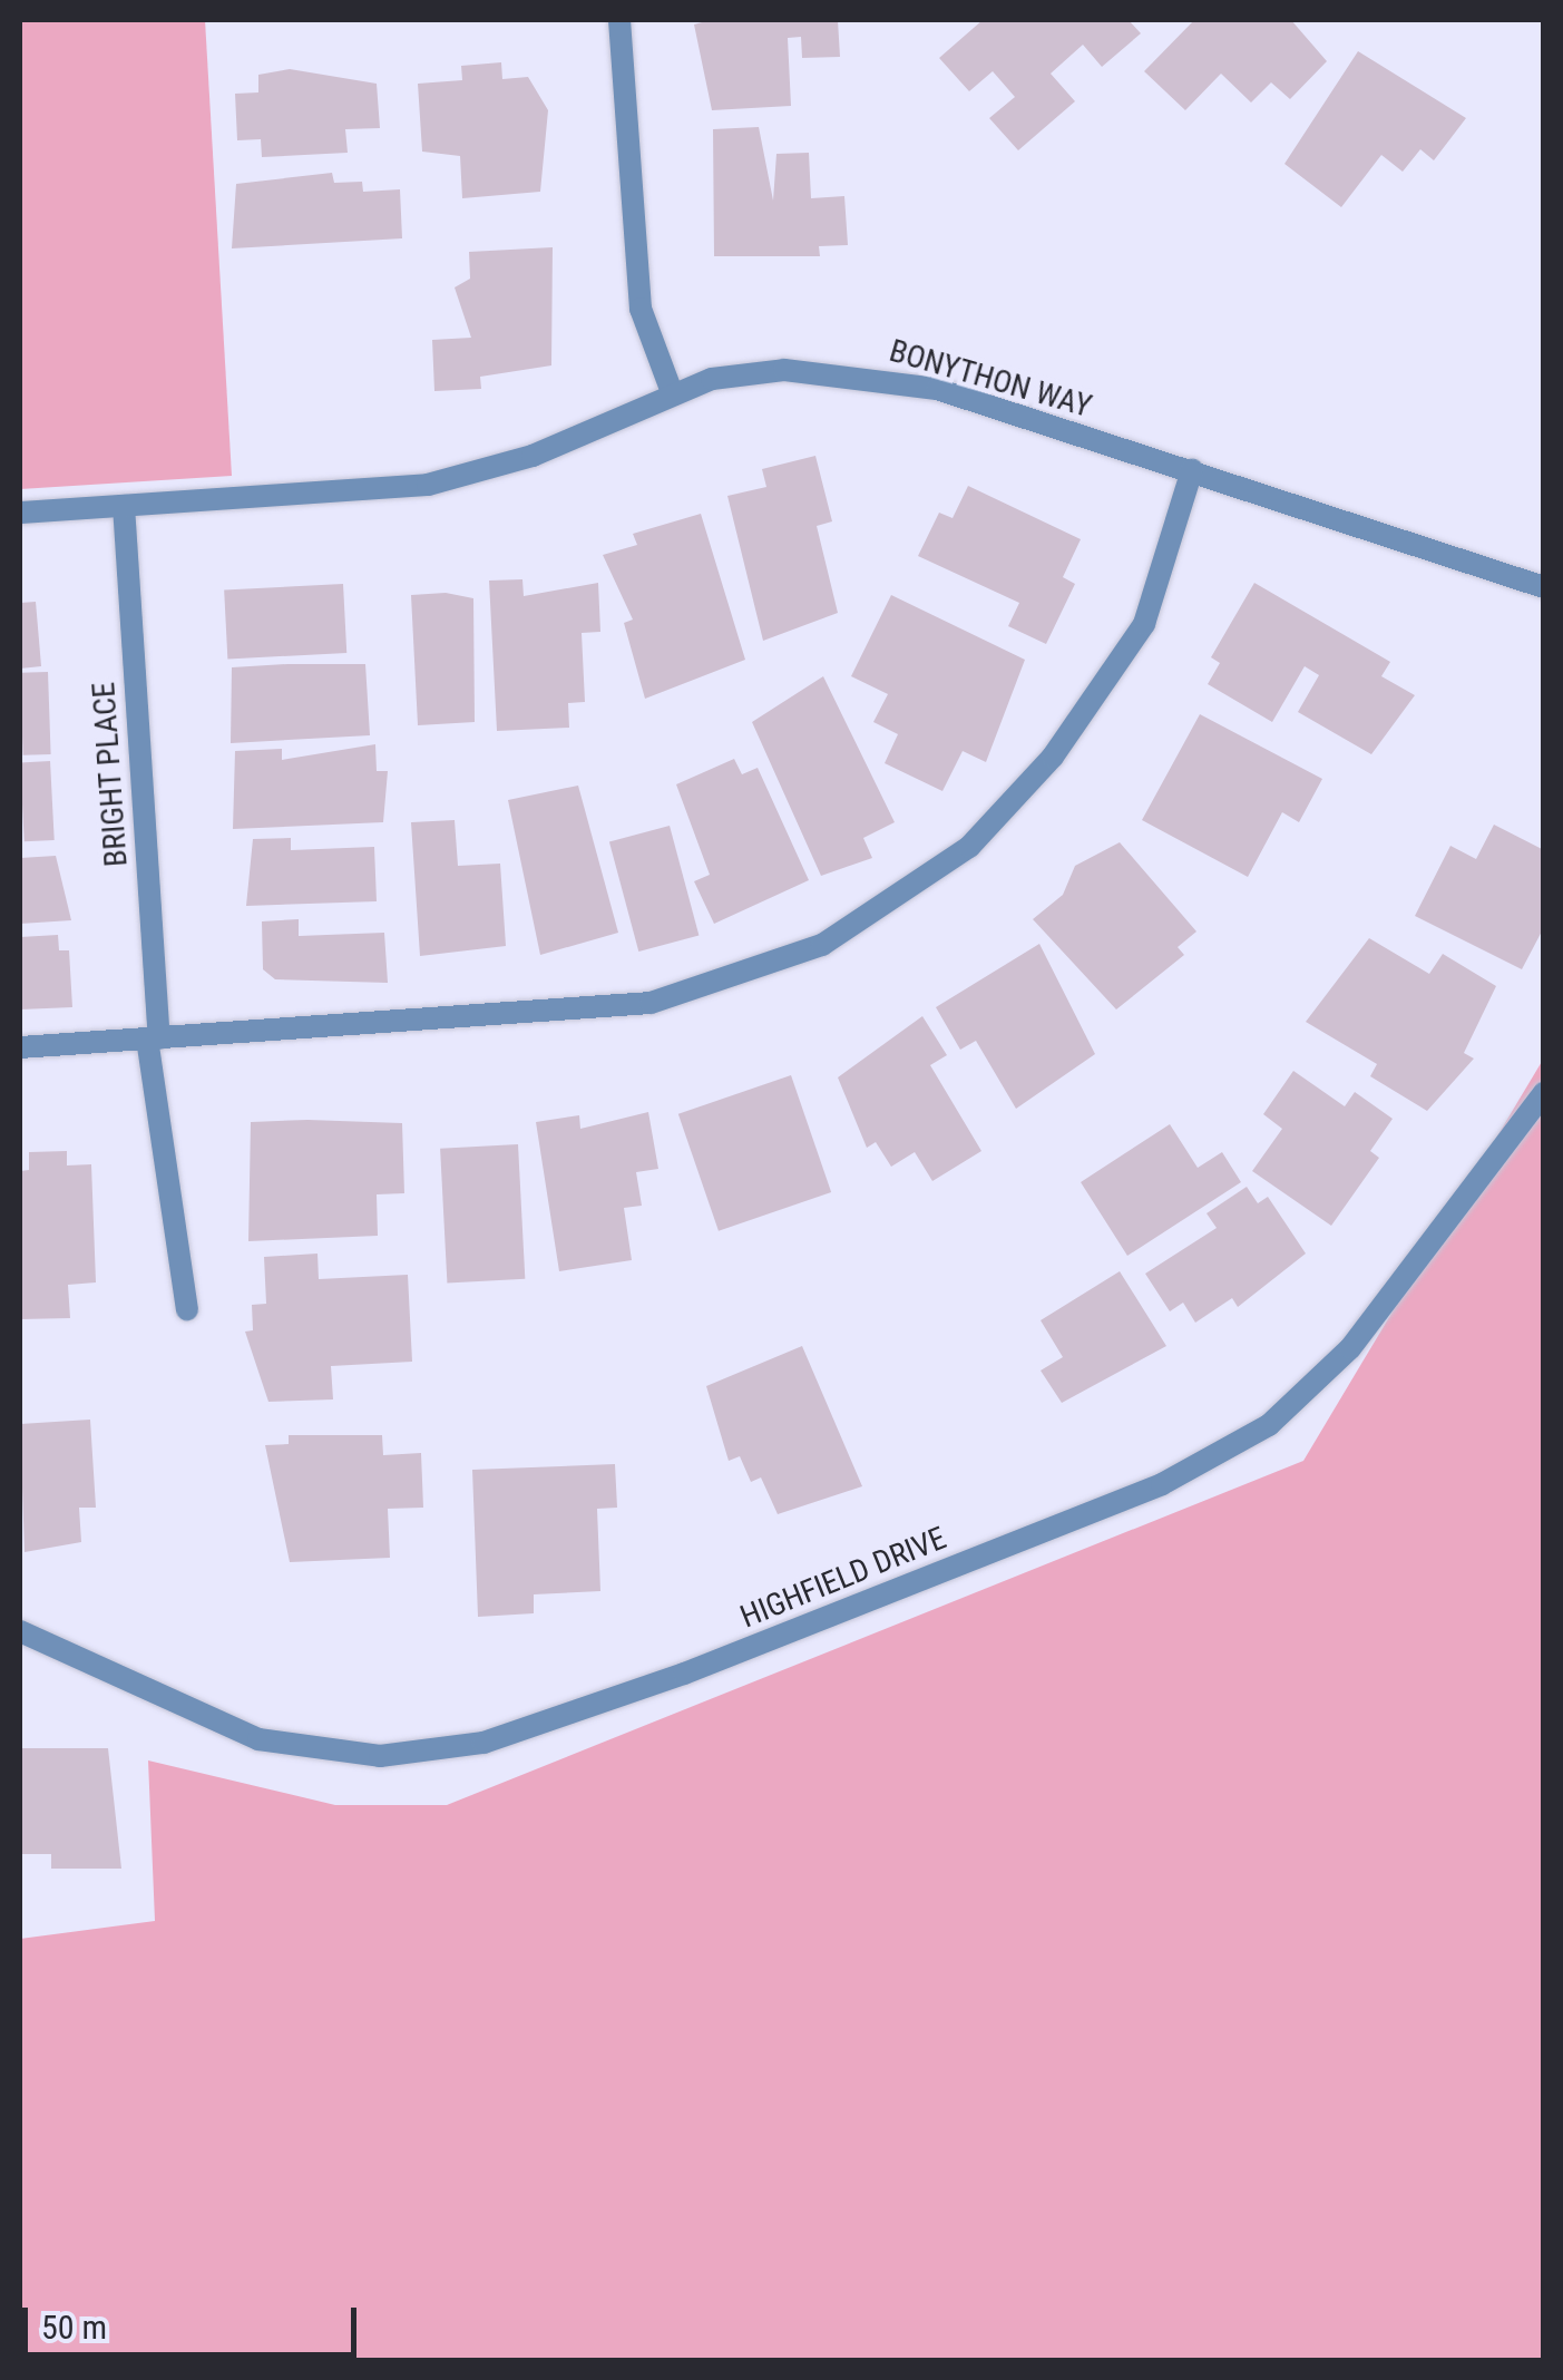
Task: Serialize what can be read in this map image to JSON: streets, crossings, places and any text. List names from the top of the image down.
{
  "streets": {
    "street": ["BONYTHON WAY", "BRIGHT PLACE", "HIGHFIELD DRIVE"]
  },
  "crossings": [
    ["BONYTHON WAY", "BRIGHT PLACE"]
  ],
  "scale_bar": "50 m"
}
